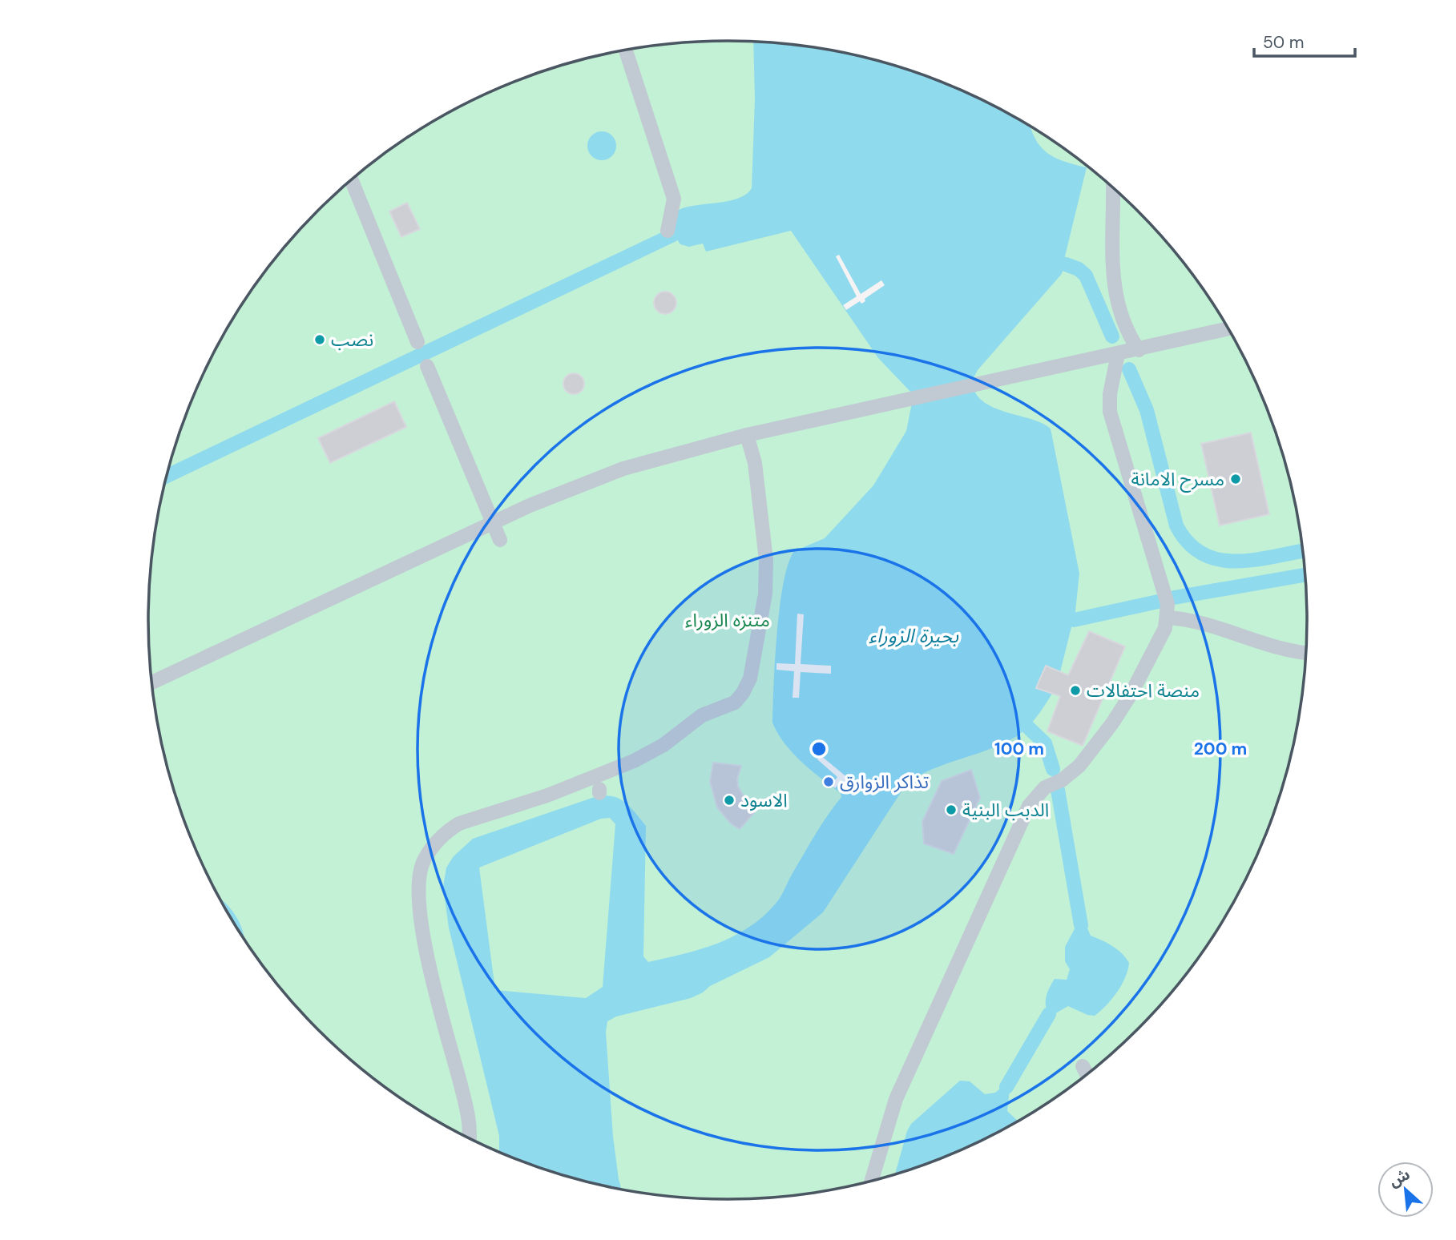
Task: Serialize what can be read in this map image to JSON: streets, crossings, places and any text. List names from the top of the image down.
{
  "water": ["بحيرة الزوراء"],
  "parks": ["متنزه الزوراء"],
  "places": [
    "نصب",
    "مسرح الامانة",
    "منصة احتفالات",
    "تذاكر الزوارق",
    "الاسود",
    "الدبب البنية"
  ],
  "scale_bar": "50 m",
  "north": "top left",
  "rings": ["100 m", "200 m"]
}
